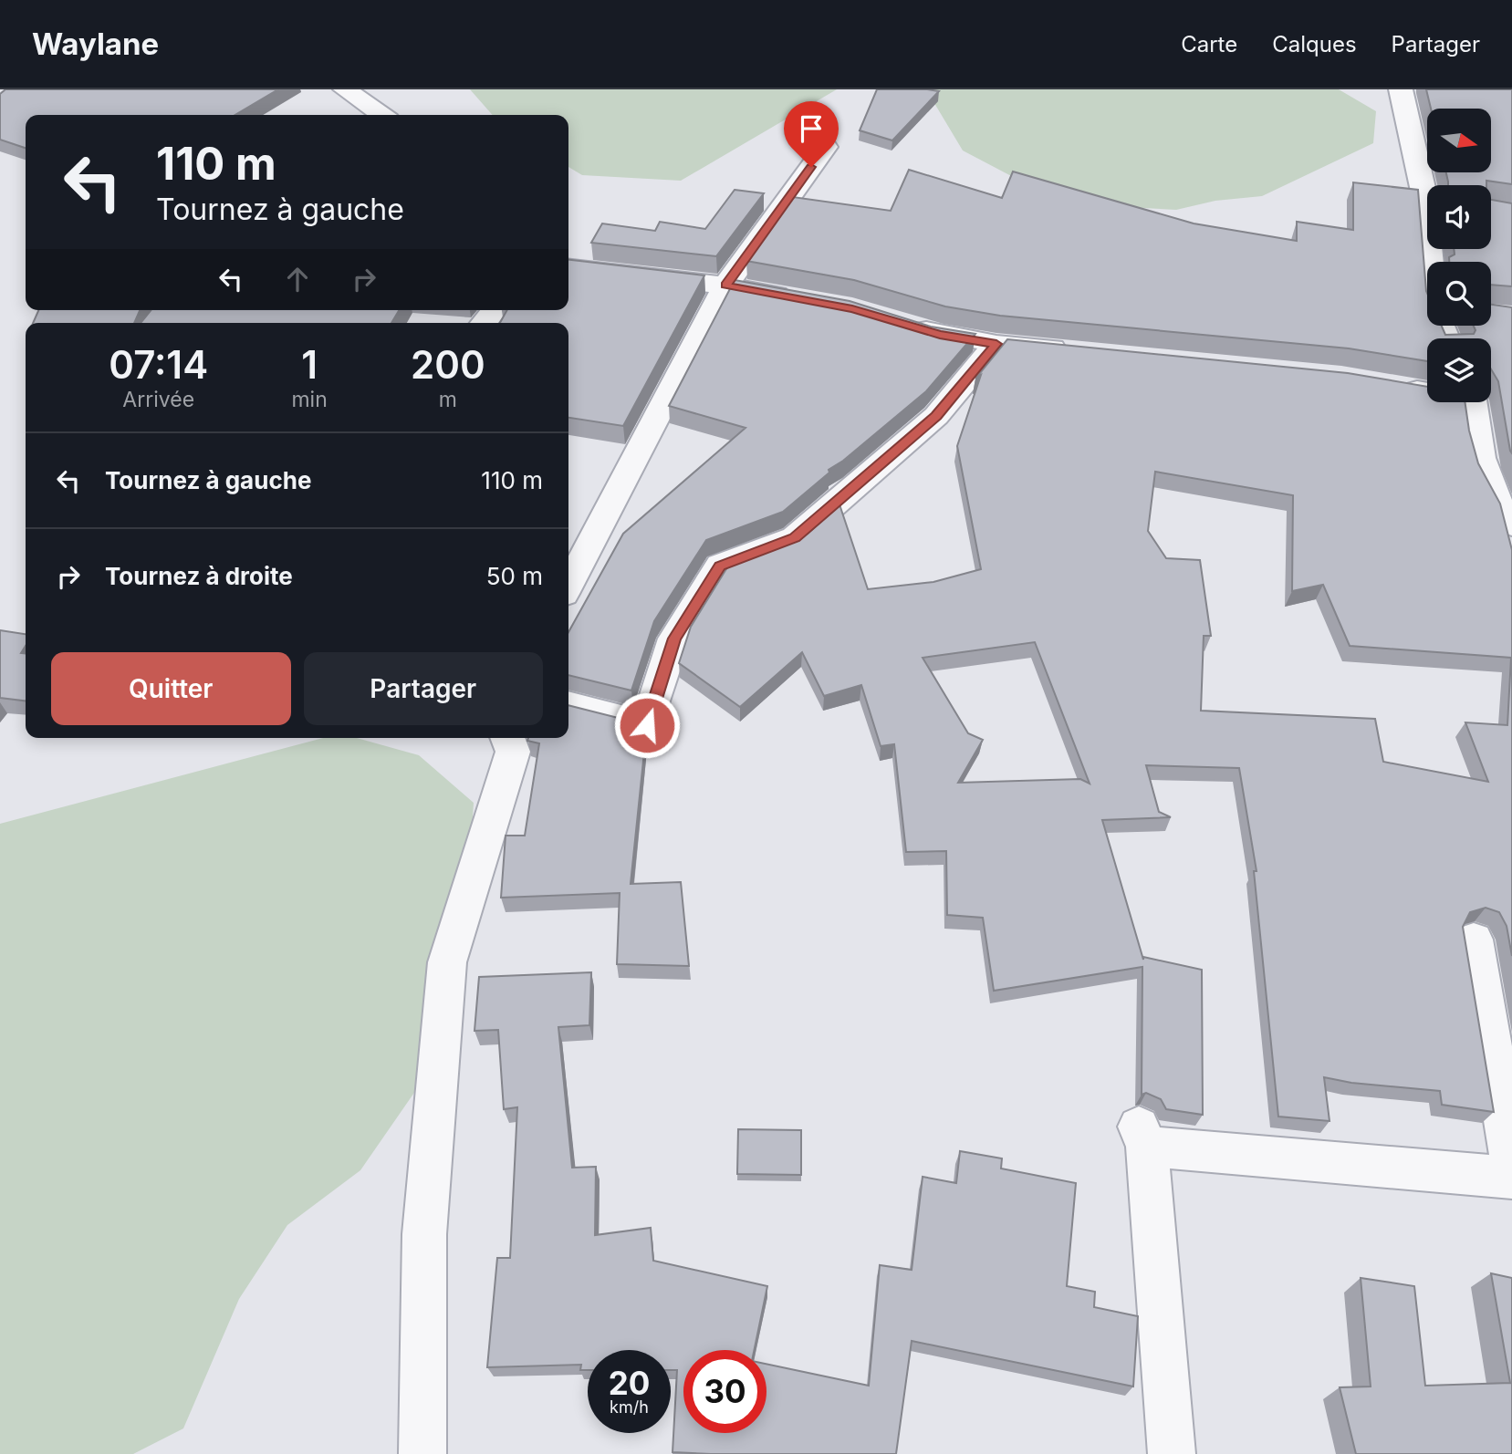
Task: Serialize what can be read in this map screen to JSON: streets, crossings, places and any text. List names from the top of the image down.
{
  "north": "right",
  "page": {
    "header": "Waylane",
    "nav": ["Carte", "Calques", "Partager"],
    "turn": ["110 m", "Tournez à gauche"],
    "eta": [
      "07:14",
      "Arrivée",
      "1",
      "min",
      "200",
      "m"
    ],
    "list": [
      {
        "name": "Tournez à gauche",
        "value": "110 m"
      },
      {
        "name": "Tournez à droite",
        "value": "50 m"
      }
    ],
    "buttons": ["Quitter", "Partager"],
    "speed": "20 km/h",
    "limit": "30"
  }
}
